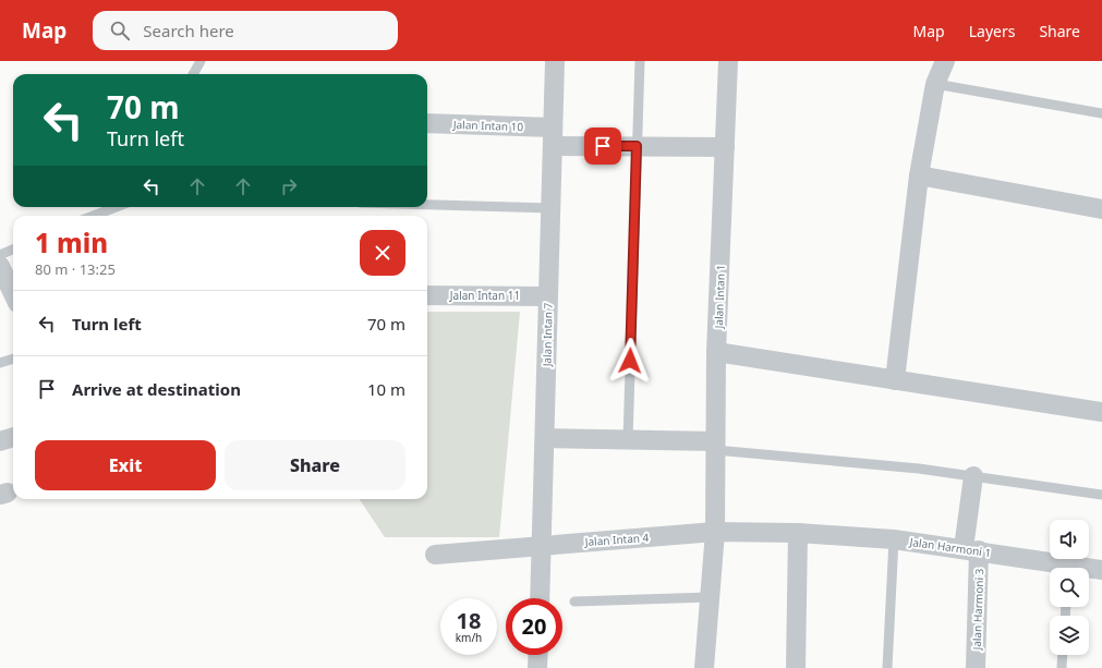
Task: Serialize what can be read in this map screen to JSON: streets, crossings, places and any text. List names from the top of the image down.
{
  "streets": {
    "street": [
      "Jalan Intan 10",
      "Jalan Intan 11",
      "Jalan Intan 1",
      "Jalan Intan 7",
      "Jalan Intan 4",
      "Jalan Harmoni 1",
      "Jalan Harmoni 3"
    ]
  },
  "crossings": [
    ["Jalan Intan 10", "Jalan Intan 1"],
    ["Jalan Intan 10", "Jalan Intan 7"],
    ["Jalan Intan 11", "Jalan Intan 7"],
    ["Jalan Intan 1", "Jalan Intan 4"],
    ["Jalan Intan 7", "Jalan Intan 4"],
    ["Jalan Intan 4", "Jalan Harmoni 1"],
    ["Jalan Harmoni 1", "Jalan Harmoni 3"]
  ],
  "page": {
    "header": "Map",
    "search": "Search here",
    "nav": ["Map", "Layers", "Share"],
    "turn": ["70 m", "Turn left"],
    "heading": ["1 min", "80 m · 13:25"],
    "list": [
      {
        "name": "Turn left",
        "value": "70 m"
      },
      {
        "name": "Arrive at destination",
        "value": "10 m"
      }
    ],
    "buttons": ["Exit", "Share"],
    "speed": "18 km/h",
    "limit": "20"
  }
}
